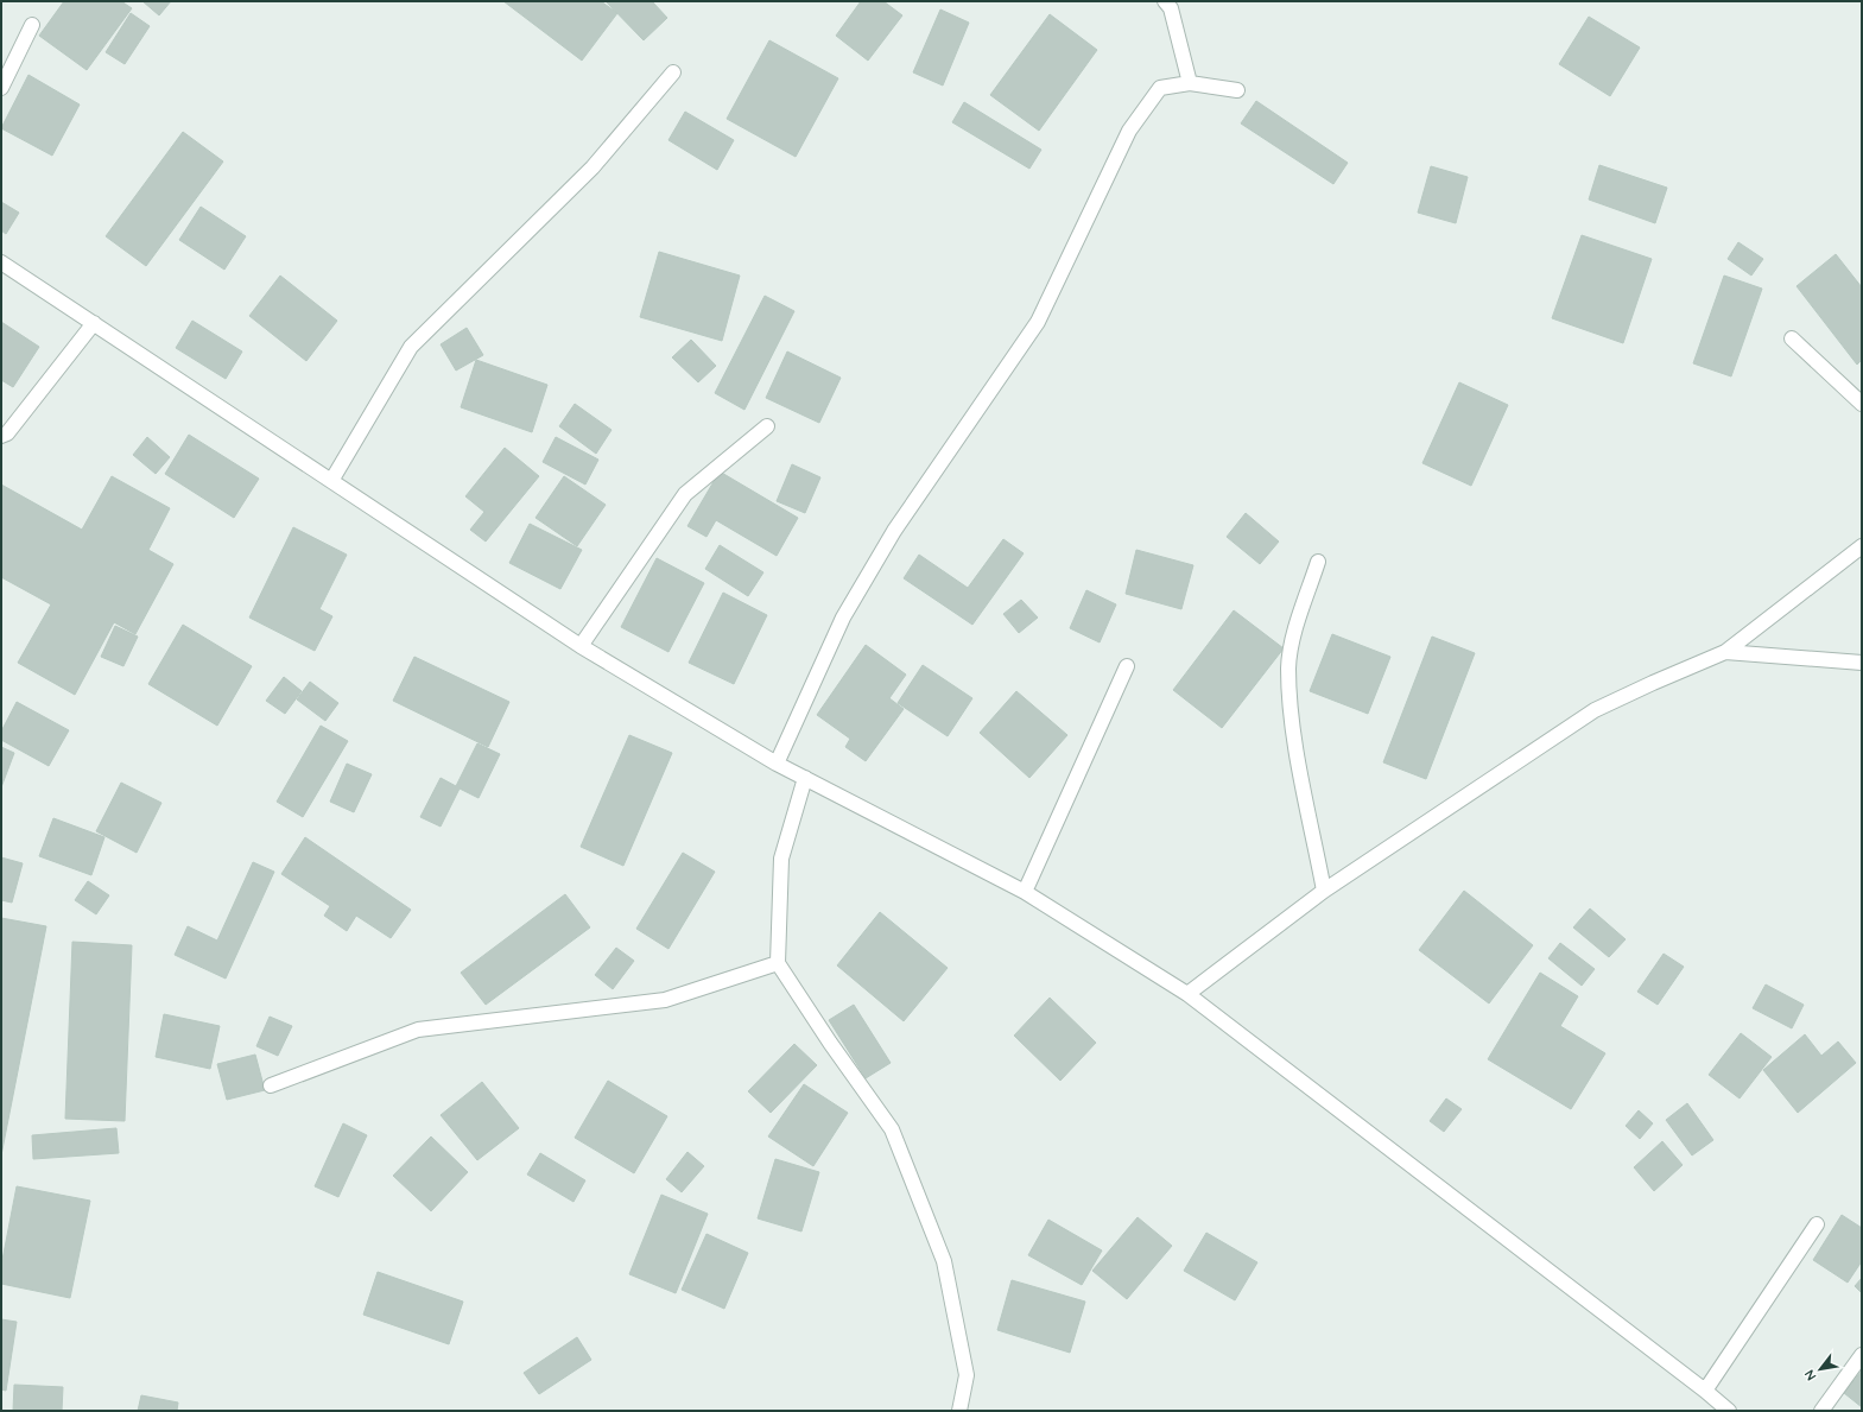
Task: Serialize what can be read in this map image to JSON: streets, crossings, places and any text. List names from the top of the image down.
{
  "north": "bottom left"
}
